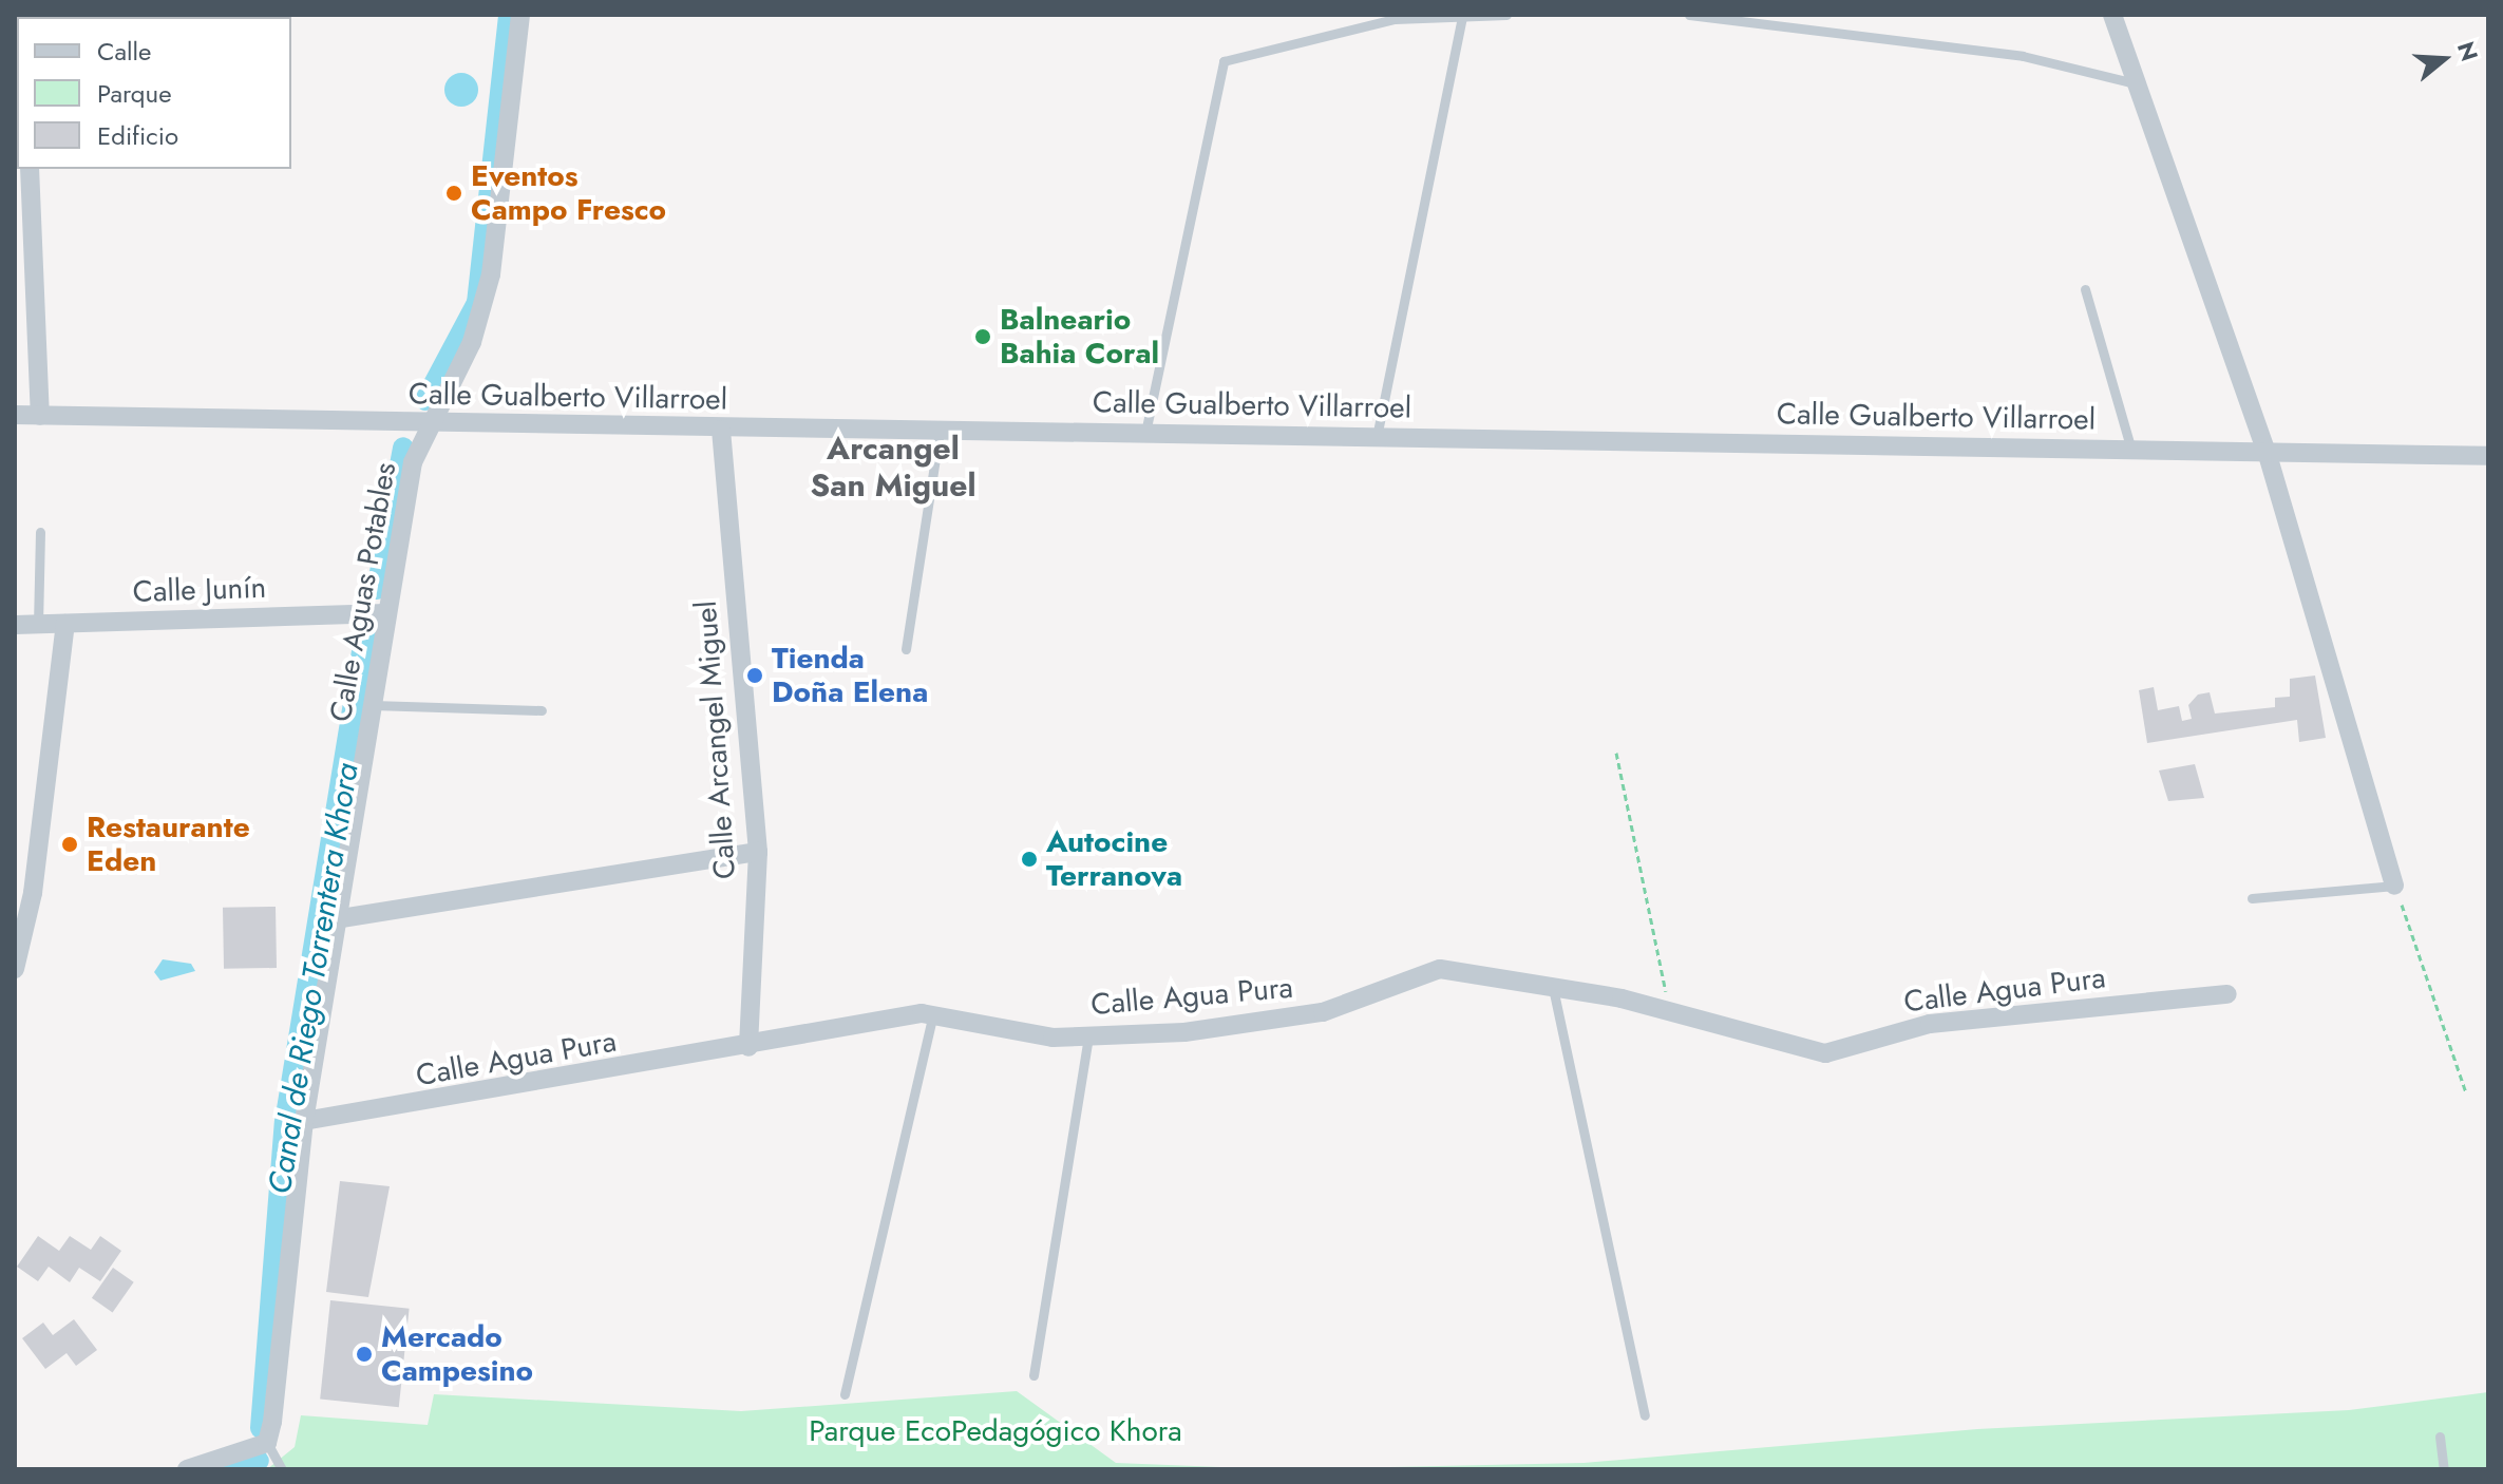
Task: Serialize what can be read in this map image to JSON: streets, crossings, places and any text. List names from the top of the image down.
{
  "streets": {
    "street": [
      "Calle Gualberto Villarroel",
      "Calle Junín",
      "Calle Aguas Potables",
      "Calle Arcangel Miguel",
      "Calle Agua Pura"
    ]
  },
  "crossings": [
    ["Calle Gualberto Villarroel", "Calle Aguas Potables"],
    ["Calle Gualberto Villarroel", "Calle Arcangel Miguel"],
    ["Calle Junín", "Calle Aguas Potables"],
    ["Calle Aguas Potables", "Calle Agua Pura"],
    ["Calle Arcangel Miguel", "Calle Agua Pura"]
  ],
  "districts": ["Arcangel San Miguel"],
  "water": ["Canal de Riego Torrentera Khora"],
  "parks": ["Parque EcoPedagógico Khora"],
  "places": [
    "Eventos Campo Fresco",
    "Balneario Bahia Coral",
    "Tienda Doña Elena",
    "Restaurante Eden",
    "Autocine Terranova",
    "Mercado Campesino"
  ],
  "legend": ["Calle", "Parque", "Edificio"],
  "north": "right"
}
